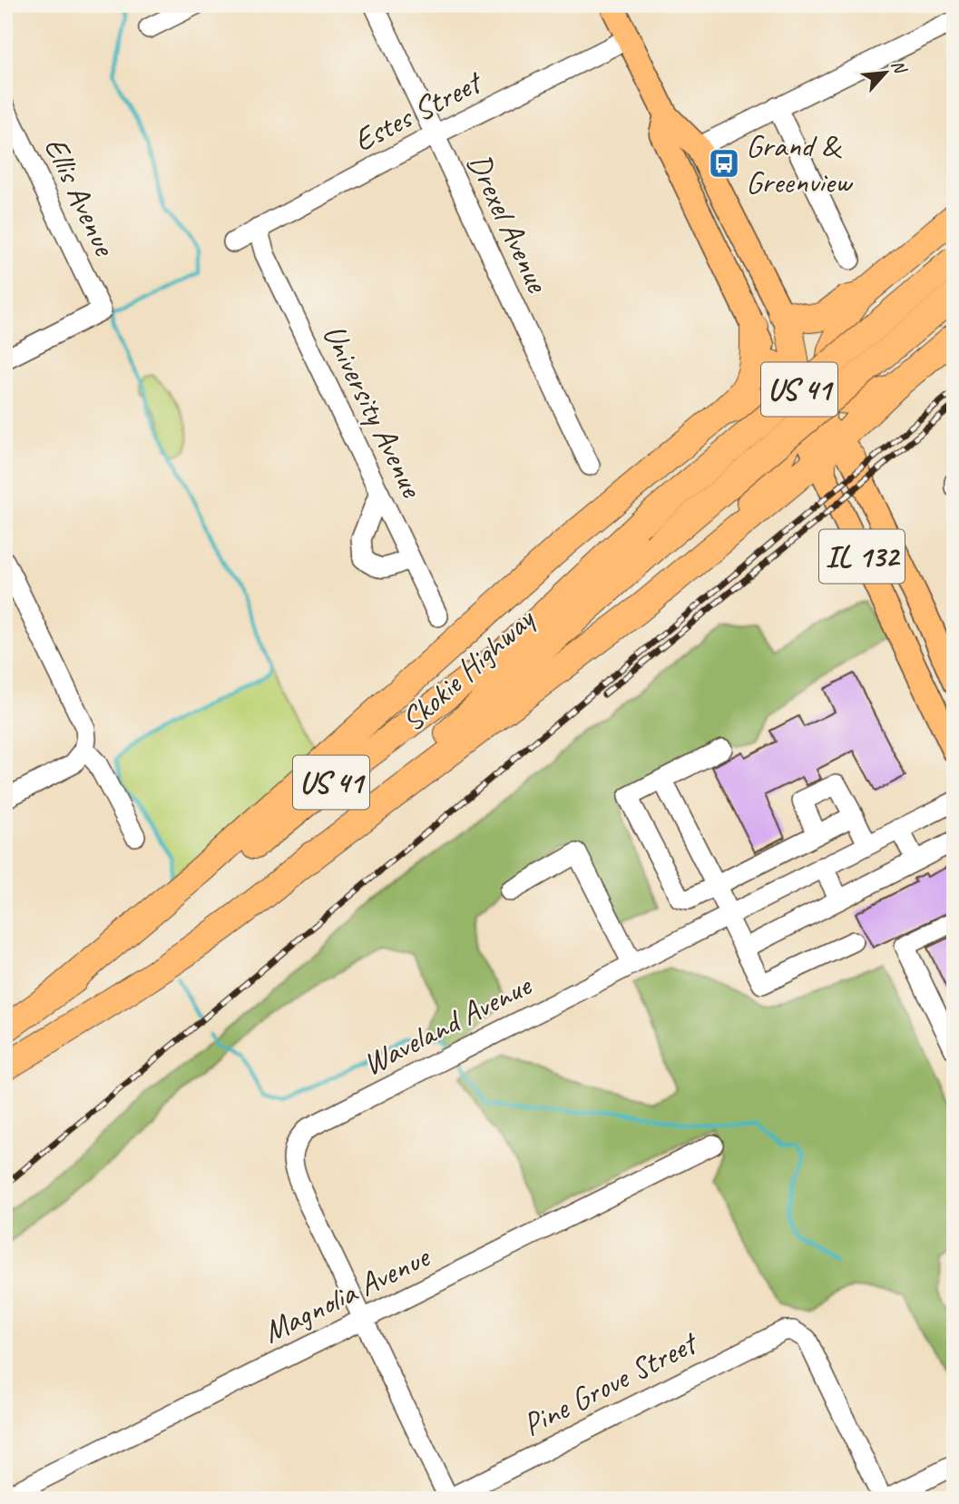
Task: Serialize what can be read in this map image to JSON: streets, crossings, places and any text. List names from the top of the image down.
{
  "streets": {
    "highway": ["US 41", "Skokie Highway"],
    "main road": ["IL 132"],
    "street": [
      "Estes Street",
      "Ellis Avenue",
      "Drexel Avenue",
      "University Avenue",
      "Waveland Avenue",
      "Magnolia Avenue",
      "Pine Grove Street"
    ]
  },
  "crossings": [
    ["Estes Street", "Drexel Avenue"],
    ["Estes Street", "University Avenue"],
    ["Waveland Avenue", "Magnolia Avenue"]
  ],
  "places": {
    "bus stop": ["Grand & Greenview"]
  },
  "north": "top right"
}
